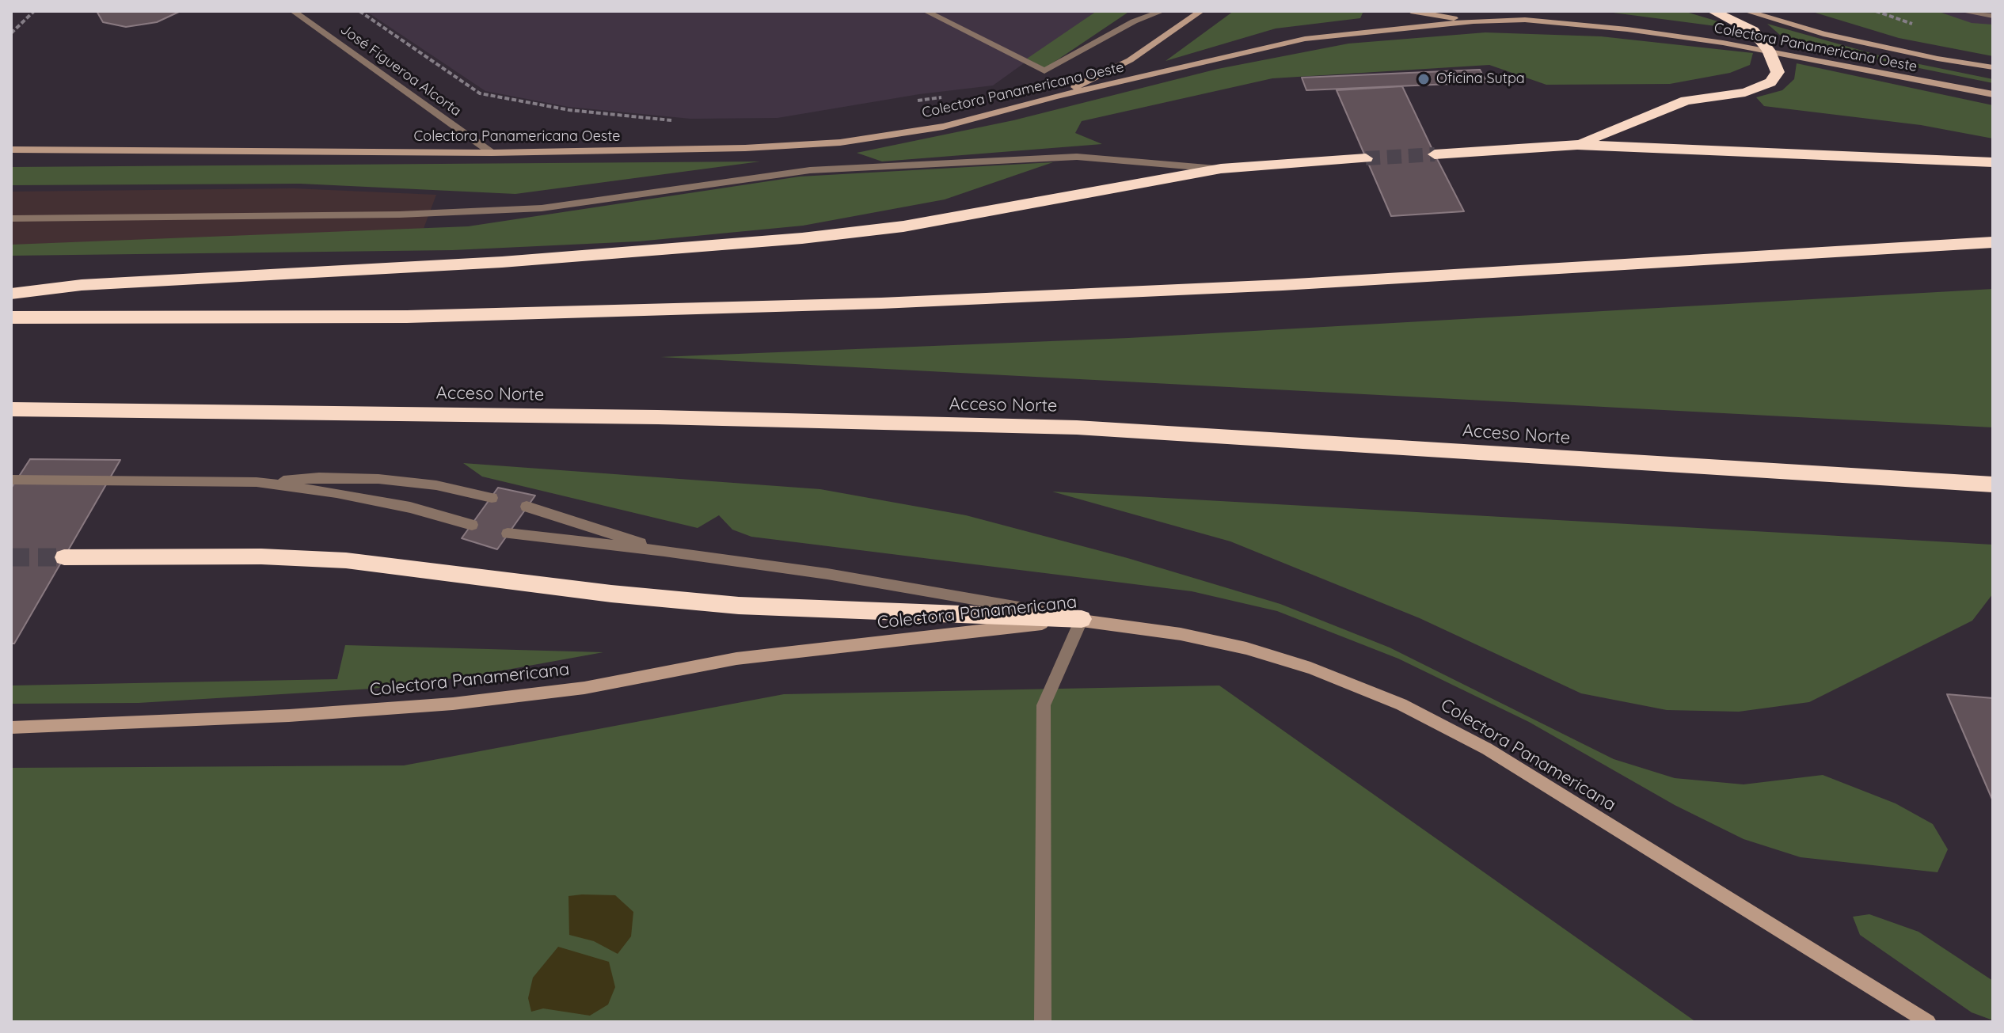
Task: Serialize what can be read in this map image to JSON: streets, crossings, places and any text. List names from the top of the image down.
{
  "streets": {
    "highway": ["Acceso Norte"],
    "street": ["Colectora Panamericana Oeste", "José Figueroa Alcorta", "Colectora Panamericana"]
  },
  "crossings": [
    ["Colectora Panamericana Oeste", "José Figueroa Alcorta"]
  ],
  "places": ["Oficina Sutpa"]
}
